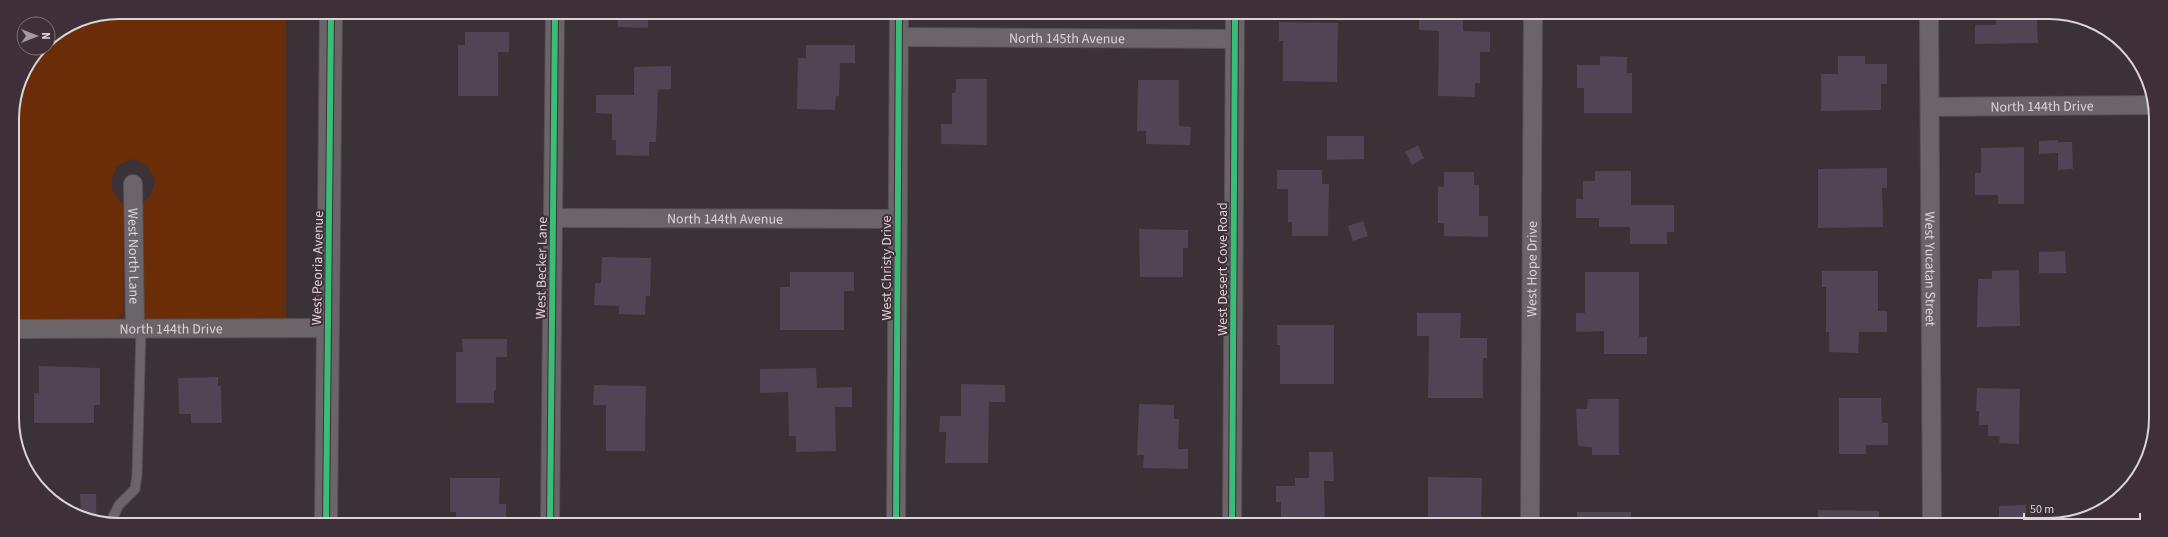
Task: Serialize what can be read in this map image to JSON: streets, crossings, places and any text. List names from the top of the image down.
{
  "streets": {
    "main road": ["West Peoria Avenue"],
    "street": [
      "North 145th Avenue",
      "North 144th Drive",
      "North 144th Avenue",
      "West North Lane",
      "West Becker Lane",
      "West Christy Drive",
      "West Desert Cove Road",
      "West Hope Drive",
      "West Yucatan Street"
    ]
  },
  "crossings": [
    ["North 145th Avenue", "West Christy Drive"],
    ["North 145th Avenue", "West Desert Cove Road"],
    ["North 144th Drive", "West North Lane"],
    ["North 144th Drive", "West Peoria Avenue"],
    ["North 144th Drive", "West Yucatan Street"],
    ["North 144th Avenue", "West Becker Lane"],
    ["North 144th Avenue", "West Christy Drive"]
  ],
  "scale_bar": "50 m",
  "north": "right"
}
